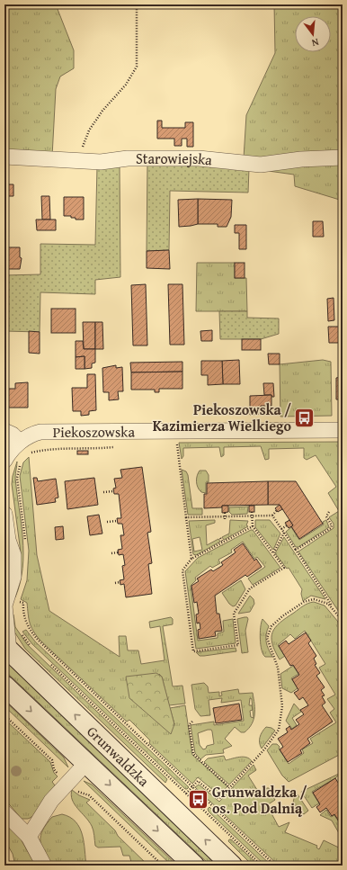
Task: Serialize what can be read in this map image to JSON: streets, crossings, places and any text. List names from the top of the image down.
{
  "streets": {
    "main road": ["Grunwaldzka"],
    "street": ["Starowiejska", "Piekoszowska"]
  },
  "places": {
    "bus stop": ["Piekoszowska / Kazimierza Wielkiego", "Grunwaldzka / os. Pod Dalnią"]
  },
  "north": "bottom"
}
